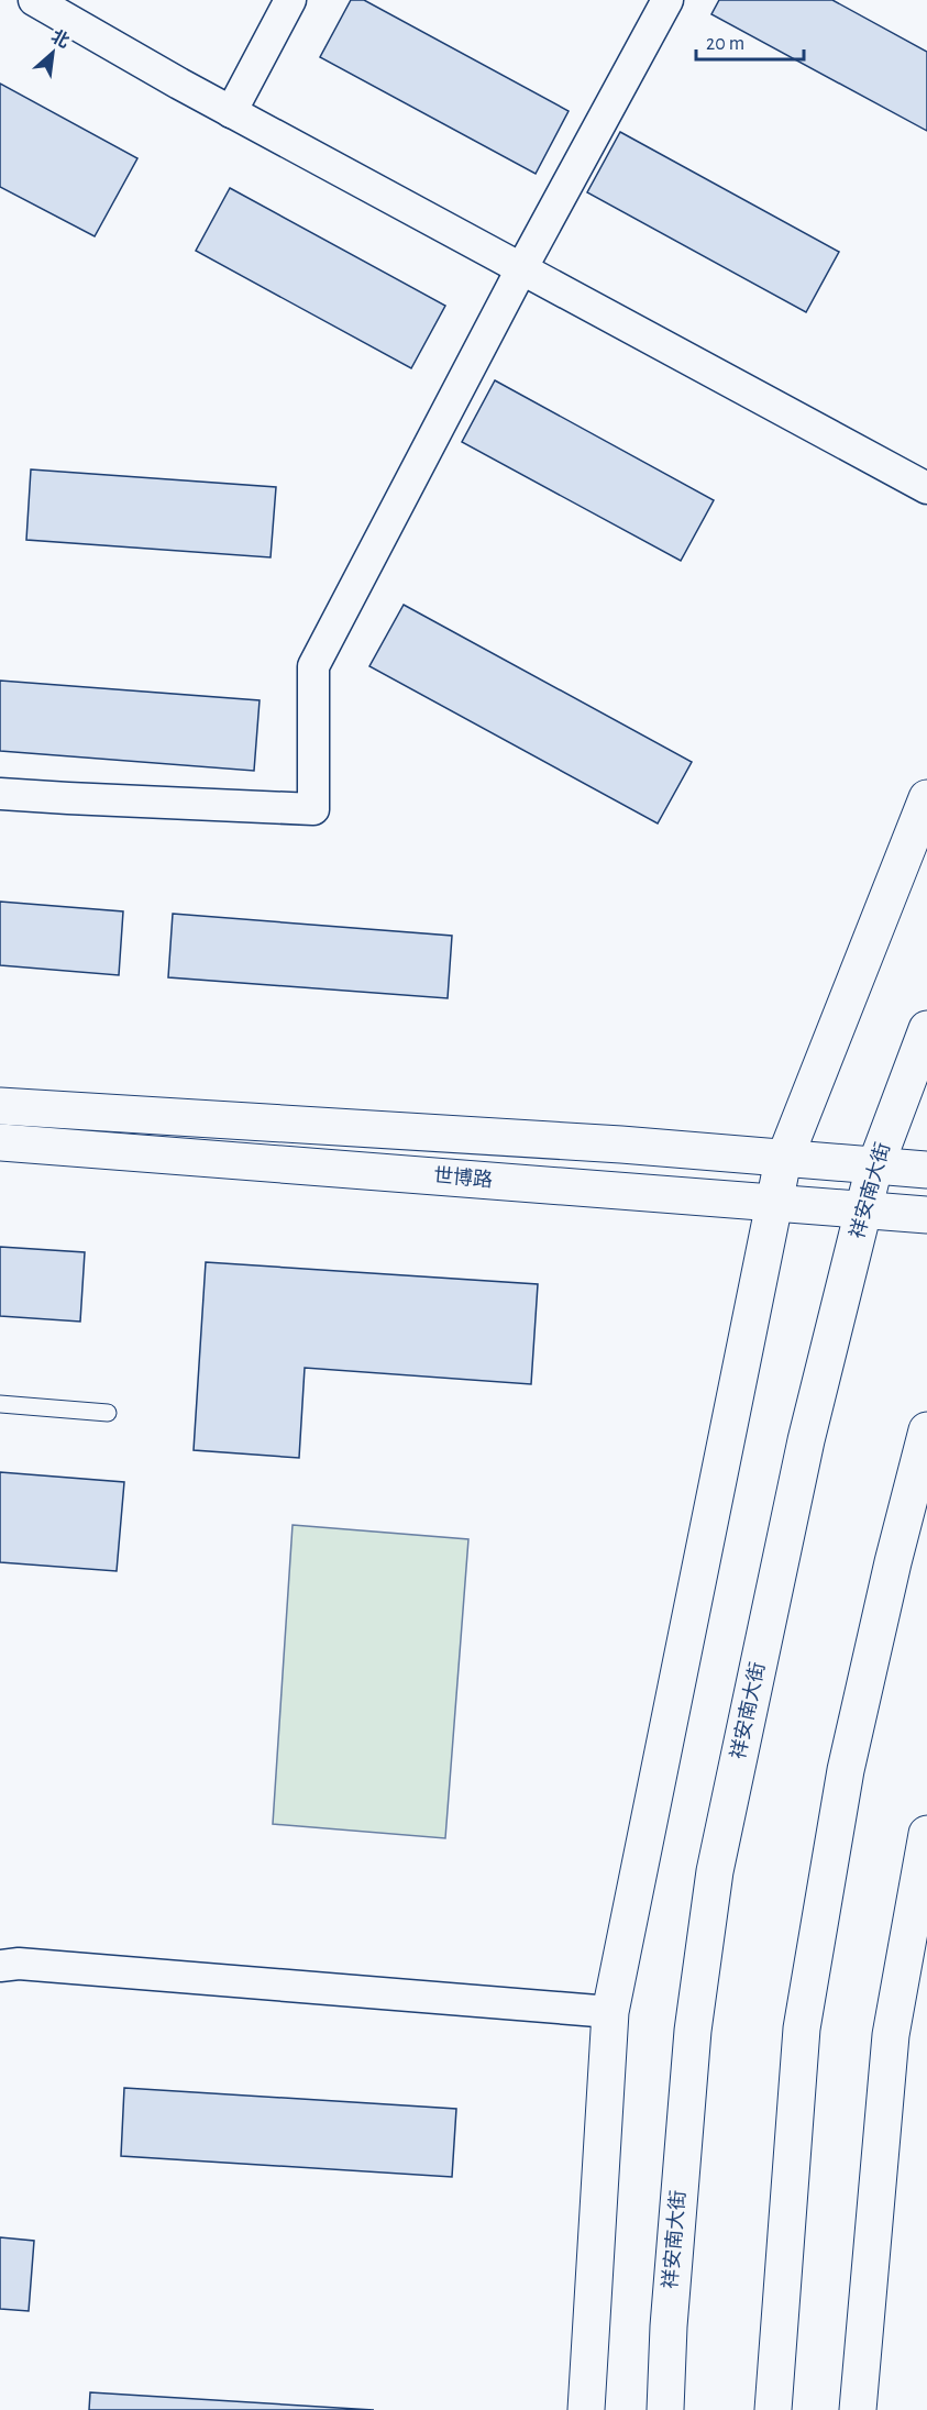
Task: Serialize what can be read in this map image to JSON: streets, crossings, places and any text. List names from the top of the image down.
{
  "streets": {
    "main road": ["世博路", "祥安南大街"]
  },
  "crossings": [
    ["世博路", "祥安南大街"]
  ],
  "scale_bar": "20 m",
  "north": "top right"
}
